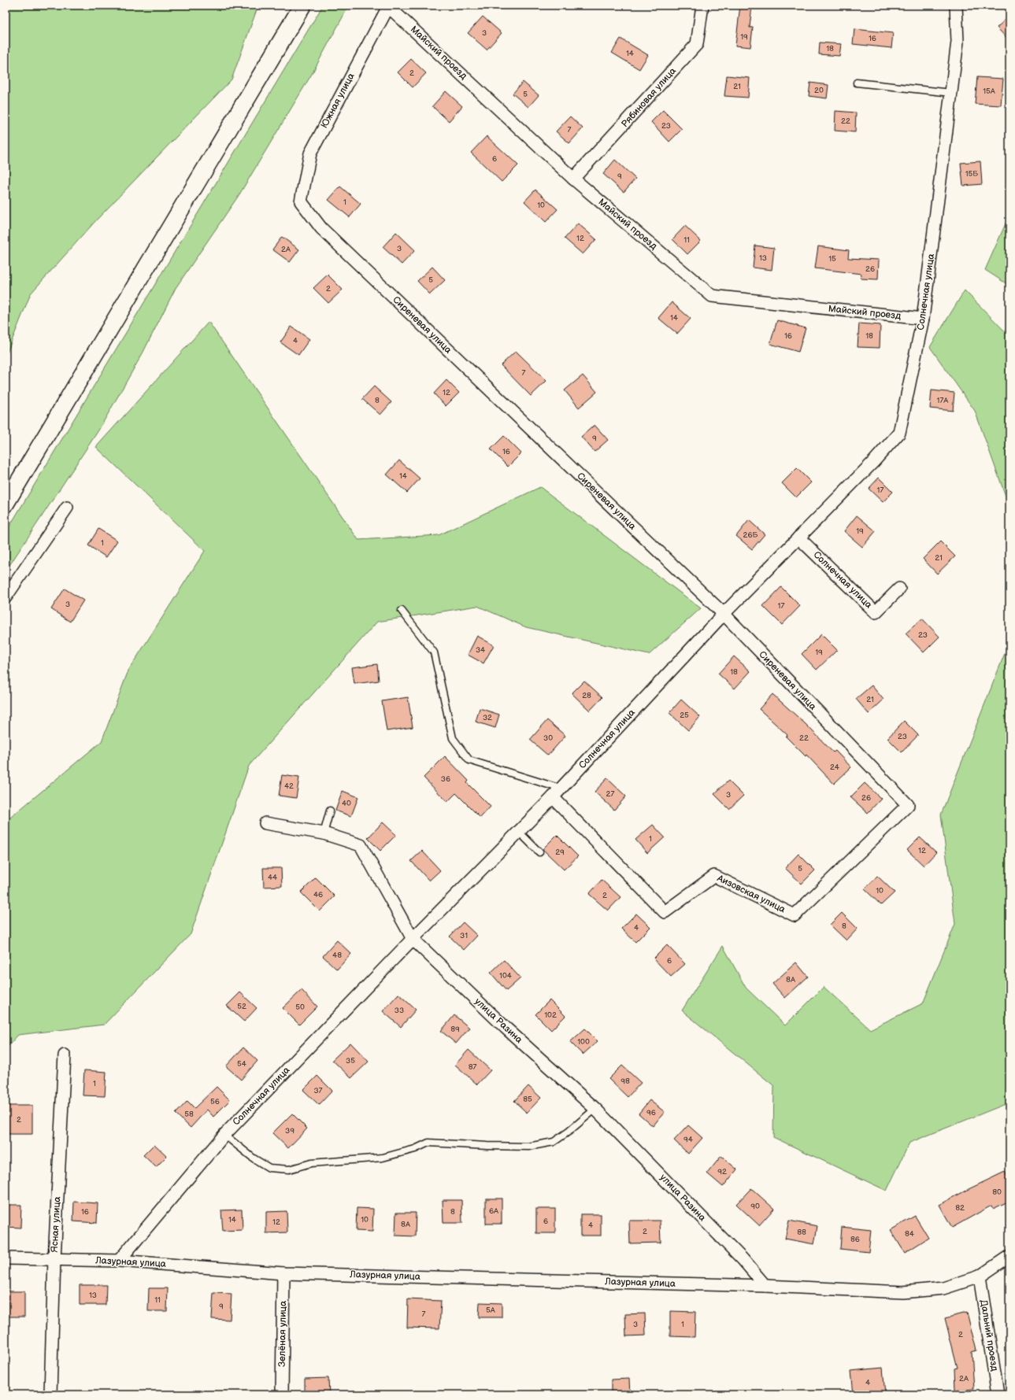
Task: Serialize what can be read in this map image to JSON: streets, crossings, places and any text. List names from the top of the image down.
{
  "streets": {
    "street": [
      "Майский проезд",
      "Рябиновая улица",
      "Южная улица",
      "Солнечная улица",
      "Сиреневая улица",
      "Аизовская улица",
      "улица Разина",
      "Ясная улица",
      "Лазурная улица",
      "Зелёная улица",
      "Дальний проезд"
    ]
  },
  "crossings": [
    ["Майский проезд", "Рябиновая улица"],
    ["Майский проезд", "Южная улица"],
    ["Майский проезд", "Солнечная улица"],
    ["Южная улица", "Сиреневая улица"],
    ["Солнечная улица", "Сиреневая улица"],
    ["Солнечная улица", "Аизовская улица"],
    ["Солнечная улица", "улица Разина"],
    ["Солнечная улица", "Лазурная улица"],
    ["Сиреневая улица", "Аизовская улица"],
    ["улица Разина", "Лазурная улица"],
    ["Ясная улица", "Лазурная улица"],
    ["Лазурная улица", "Зелёная улица"]
  ],
  "house_numbers": [
    "3",
    "19",
    "16",
    "18",
    "14",
    "2",
    "21",
    "20",
    "15А",
    "5",
    "22",
    "23",
    "7",
    "6",
    "15Б",
    "9",
    "1",
    "10",
    "12",
    "11",
    "3",
    "2А",
    "13",
    "15",
    "26",
    "5",
    "2",
    "14",
    "16",
    "18",
    "4",
    "7",
    "12",
    "8",
    "17А",
    "9",
    "16",
    "14",
    "17",
    "19",
    "26Б",
    "1",
    "21",
    "3",
    "17",
    "23",
    "34",
    "19",
    "18",
    "28",
    "21",
    "25",
    "32",
    "23",
    "30",
    "22",
    "24",
    "36",
    "42",
    "27",
    "3",
    "26",
    "40",
    "1",
    "12",
    "29",
    "5",
    "44",
    "10",
    "46",
    "2",
    "8",
    "4",
    "31",
    "48",
    "6",
    "104",
    "8А",
    "52",
    "50",
    "33",
    "102",
    "89",
    "100",
    "35",
    "54",
    "87",
    "98",
    "1",
    "37",
    "85",
    "56",
    "96",
    "58",
    "2",
    "39",
    "94",
    "92",
    "80",
    "90",
    "82",
    "6А",
    "16",
    "8",
    "14",
    "10",
    "6",
    "12",
    "8А",
    "4",
    "2",
    "88",
    "84",
    "86",
    "13",
    "11",
    "9",
    "5А",
    "7",
    "3",
    "1",
    "2",
    "2А",
    "4"
  ]
}
